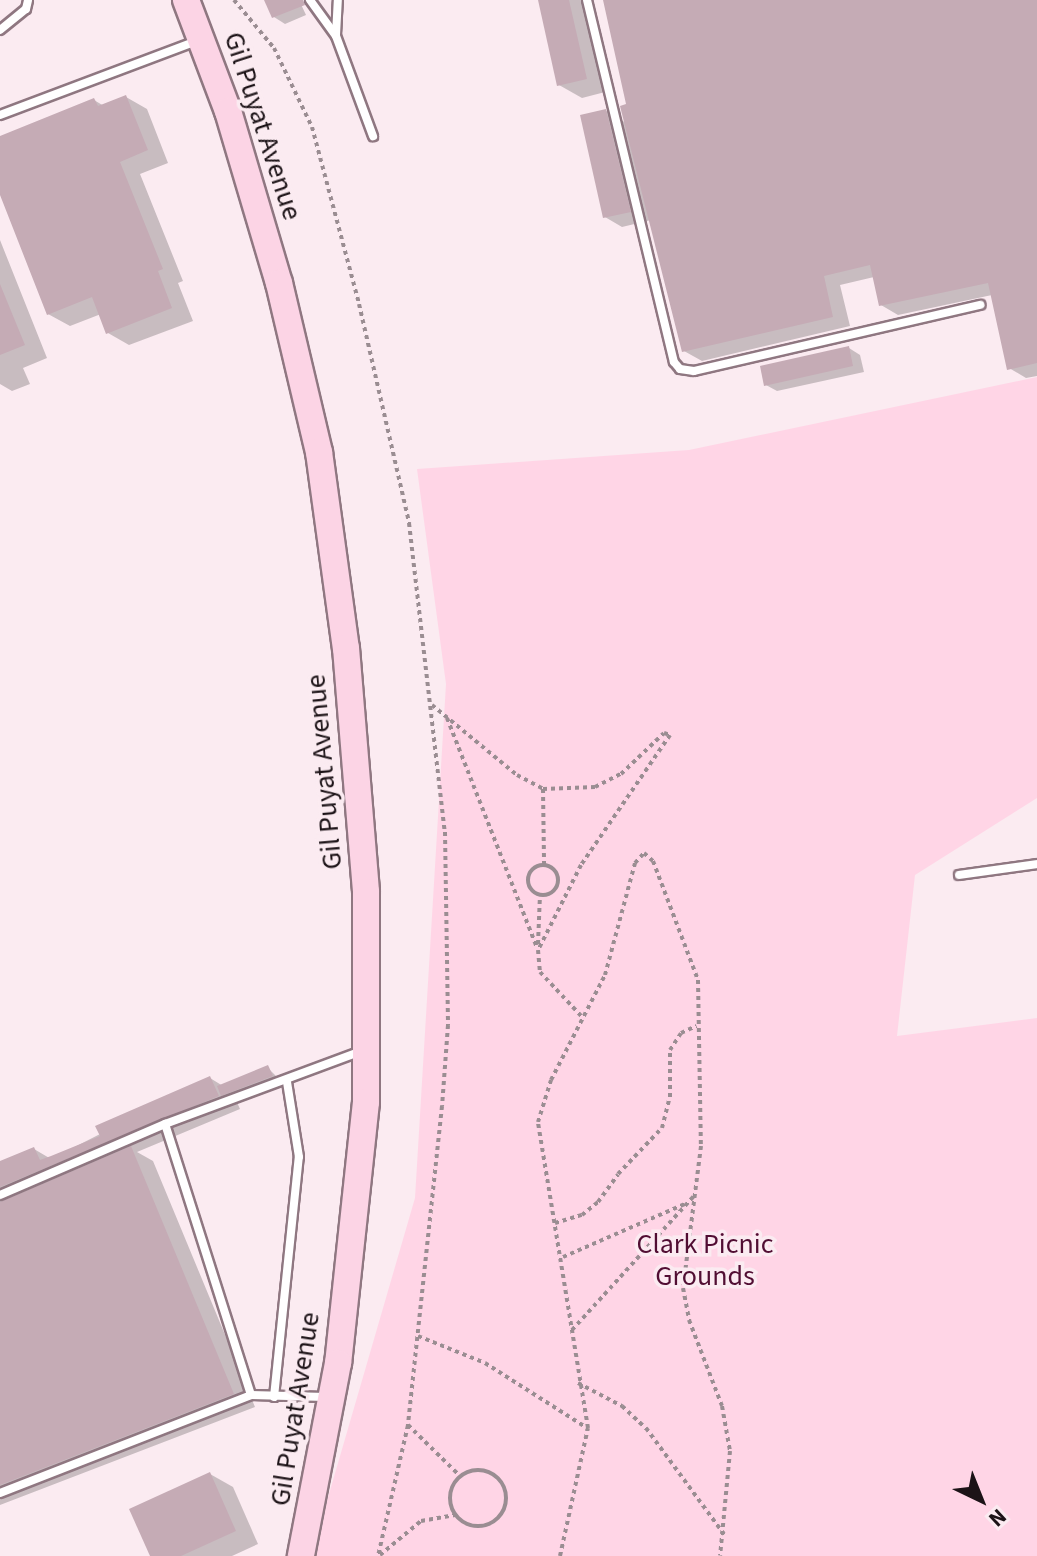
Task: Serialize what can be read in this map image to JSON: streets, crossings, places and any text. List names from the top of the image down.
{
  "streets": {
    "main road": ["Gil Puyat Avenue"]
  },
  "parks": ["Clark Picnic Grounds"],
  "north": "bottom right"
}
